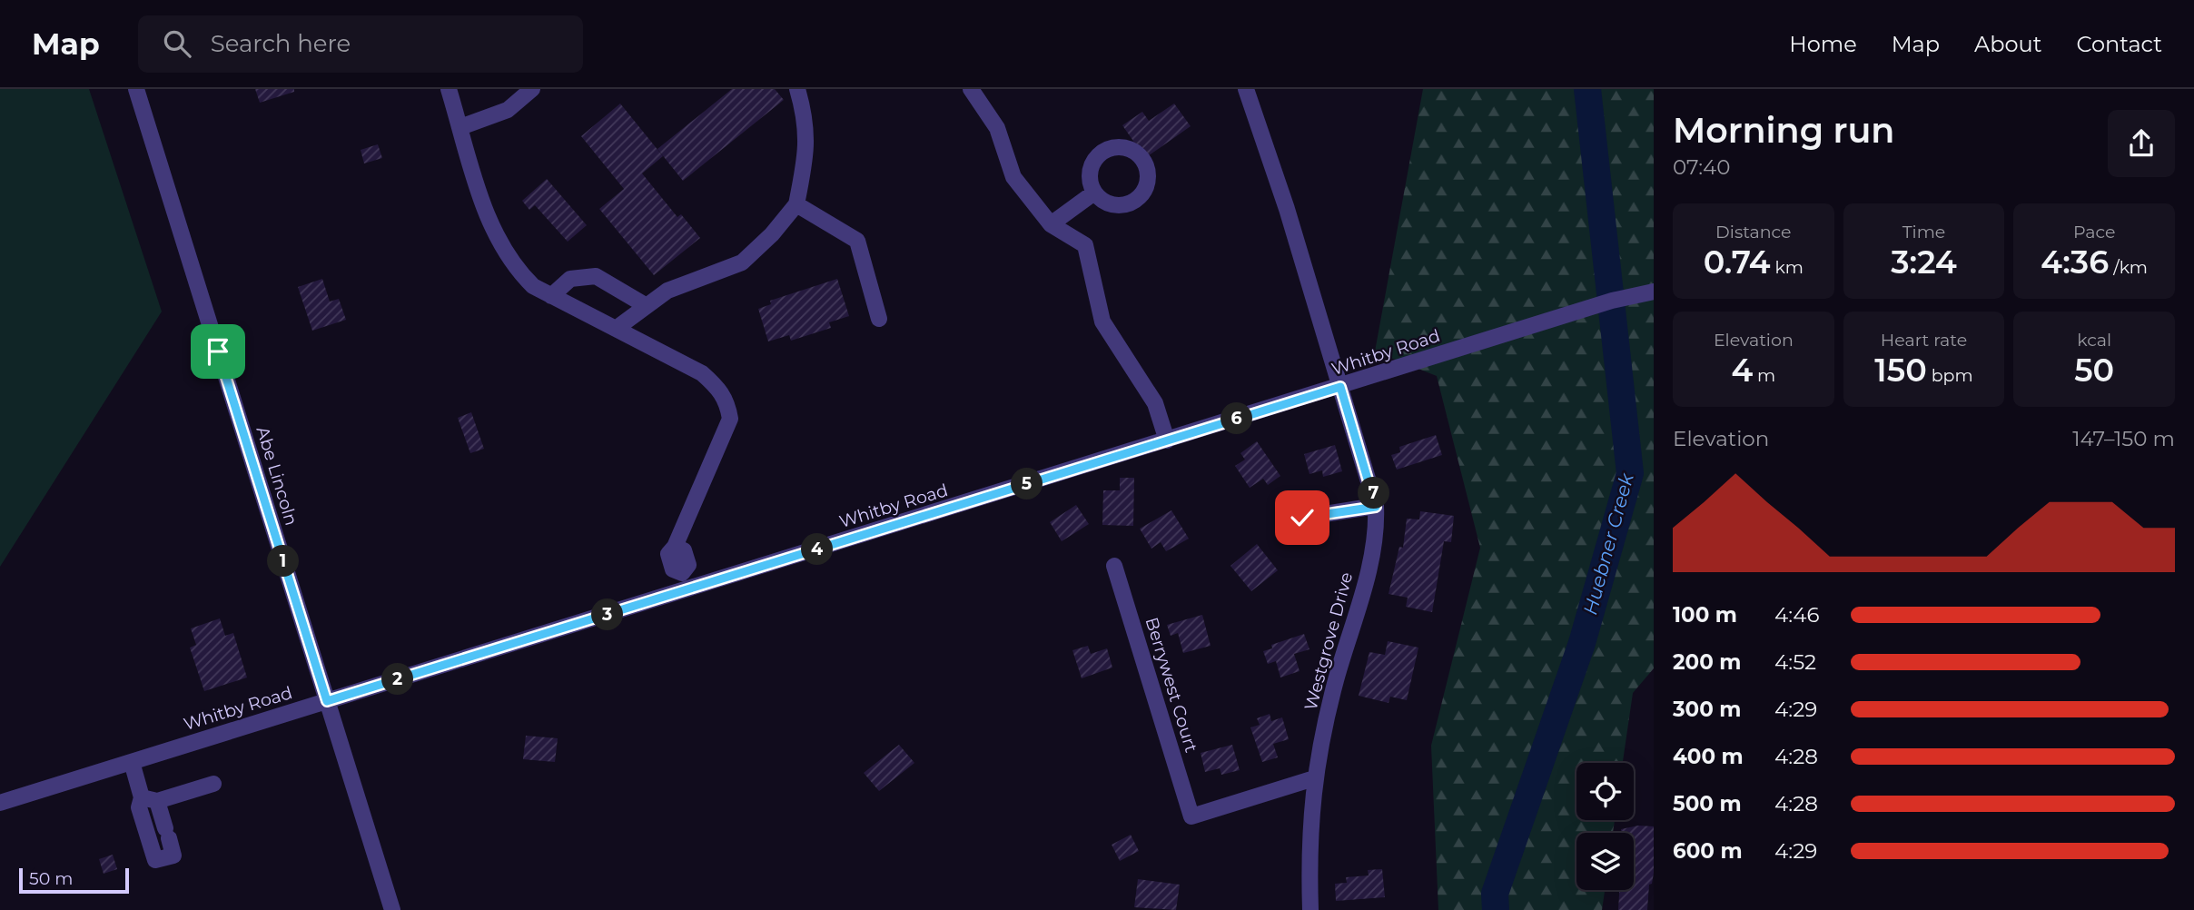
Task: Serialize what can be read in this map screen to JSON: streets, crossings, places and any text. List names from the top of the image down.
{
  "streets": {
    "street": [
      "Whitby Road",
      "Abe Lincoln",
      "Westgrove Drive",
      "Berrywest Court"
    ]
  },
  "crossings": [
    ["Whitby Road", "Abe Lincoln"],
    ["Whitby Road", "Westgrove Drive"],
    ["Westgrove Drive", "Berrywest Court"]
  ],
  "water": ["Huebner Creek"],
  "scale_bar": "50 m",
  "page": {
    "header": "Map",
    "search": "Search here",
    "nav": [
      "Home",
      "Map",
      "About",
      "Contact"
    ],
    "heading": ["Morning run", "07:40"],
    "stats": [
      ["Distance", "0.74 km"],
      ["Time", "3:24"],
      ["Pace", "4:36 /km"],
      ["Elevation", "4 m"],
      ["Heart rate", "150 bpm"],
      ["kcal", "50"]
    ],
    "pins": [
      "6",
      "5",
      "7",
      "4",
      "1",
      "3",
      "2"
    ],
    "chart": ["Elevation", "147–150 m"],
    "list": [
      {
        "name": "100 m",
        "note": "4:46"
      },
      {
        "name": "200 m",
        "note": "4:52"
      },
      {
        "name": "300 m",
        "note": "4:29"
      },
      {
        "name": "400 m",
        "note": "4:28"
      },
      {
        "name": "500 m",
        "note": "4:28"
      },
      {
        "name": "600 m",
        "note": "4:29"
      }
    ],
    "scale": "50 m"
  }
}
